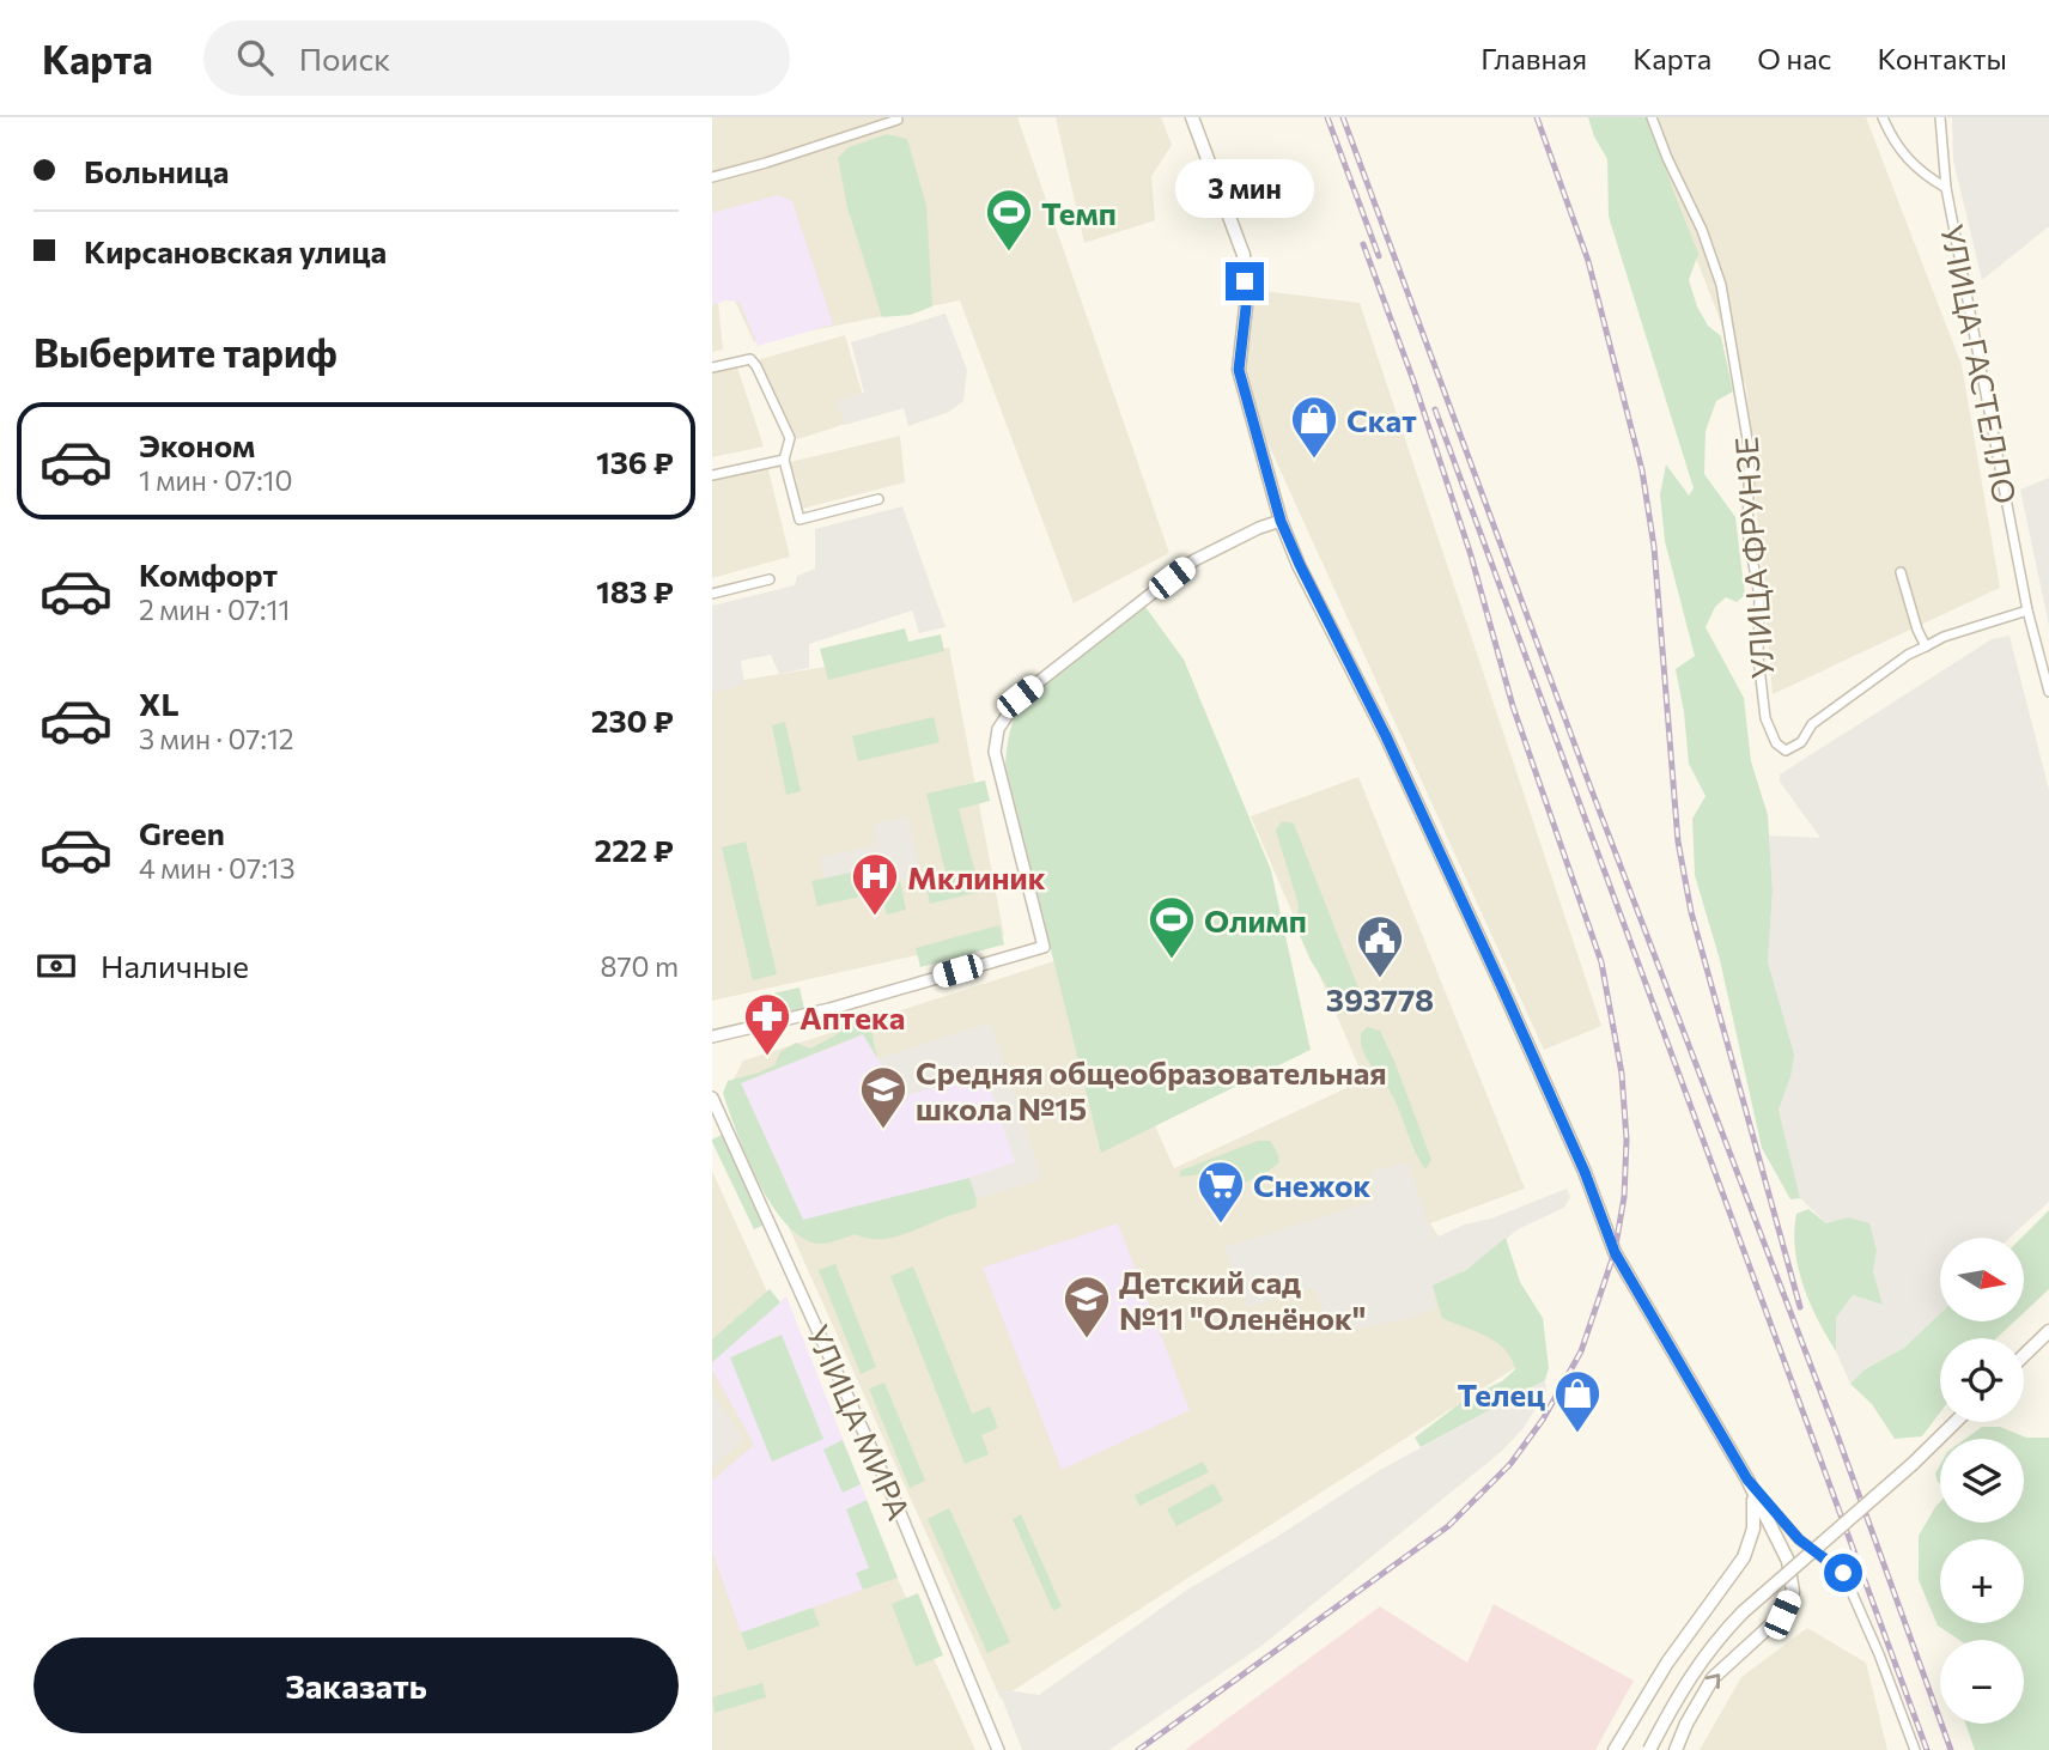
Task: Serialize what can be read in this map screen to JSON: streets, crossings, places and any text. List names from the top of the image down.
{
  "streets": {
    "street": ["УЛИЦА ГАСТЕЛЛО", "УЛИЦА ФРУНЗЕ", "УЛИЦА МИРА"]
  },
  "places": {
    "sports": ["Темп", "Олимп"],
    "shop": ["Скат", "Телец"],
    "hospital": ["Мклиник"],
    "public building": ["393778"],
    "pharmacy": ["Аптека"],
    "school or university": ["Средняя общеобразовательная школа №15", "Детский сад №11 \"Оленёнок\""],
    "supermarket": ["Снежок"]
  },
  "north": "right",
  "page": {
    "header": "Карта",
    "search": "Поиск",
    "nav": [
      "Главная",
      "Карта",
      "О нас",
      "Контакты"
    ],
    "banner": ["Больница", "Кирсановская улица"],
    "bubble": "3 мин",
    "heading": "Выберите тариф",
    "list": [
      {
        "name": "Эконом",
        "note": "1 мин · 07:10",
        "value": "136 ₽"
      },
      {
        "name": "Комфорт",
        "note": "2 мин · 07:11",
        "value": "183 ₽"
      },
      {
        "name": "XL",
        "note": "3 мин · 07:12",
        "value": "230 ₽"
      },
      {
        "name": "Green",
        "note": "4 мин · 07:13",
        "value": "222 ₽"
      }
    ],
    "pay": ["Наличные", "870 m"],
    "map_buttons": ["+", "−"],
    "buttons": "Заказать"
  }
}
